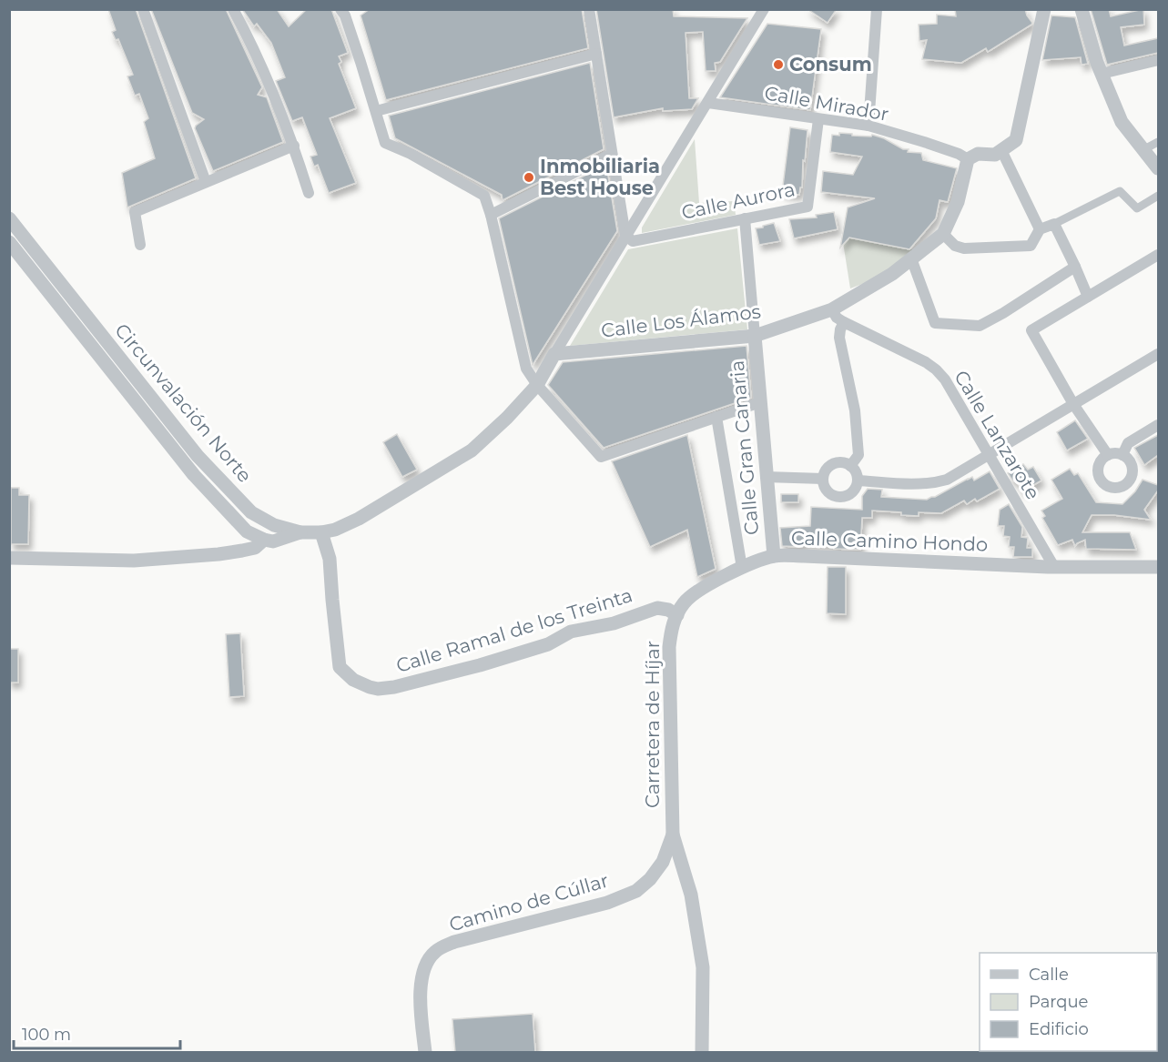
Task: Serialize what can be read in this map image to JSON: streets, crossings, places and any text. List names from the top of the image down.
{
  "streets": {
    "street": [
      "Calle Mirador",
      "Calle Aurora",
      "Calle Los Álamos",
      "Circunvalación Norte",
      "Calle Lanzarote",
      "Calle Gran Canaria",
      "Calle Camino Hondo",
      "Calle Ramal de los Treinta",
      "Carretera de Híjar",
      "Camino de Cúllar"
    ]
  },
  "crossings": [
    ["Calle Mirador", "Calle Aurora"],
    ["Calle Mirador", "Calle Los Álamos"],
    ["Calle Los Álamos", "Calle Lanzarote"],
    ["Calle Los Álamos", "Calle Gran Canaria"],
    ["Calle Lanzarote", "Calle Camino Hondo"],
    ["Calle Gran Canaria", "Calle Camino Hondo"],
    ["Calle Camino Hondo", "Calle Ramal de los Treinta"],
    ["Calle Camino Hondo", "Carretera de Híjar"],
    ["Calle Ramal de los Treinta", "Carretera de Híjar"],
    ["Carretera de Híjar", "Camino de Cúllar"]
  ],
  "places": ["Consum", "Inmobiliaria Best House"],
  "legend": ["Calle", "Parque", "Edificio"],
  "scale_bar": "100 m"
}
